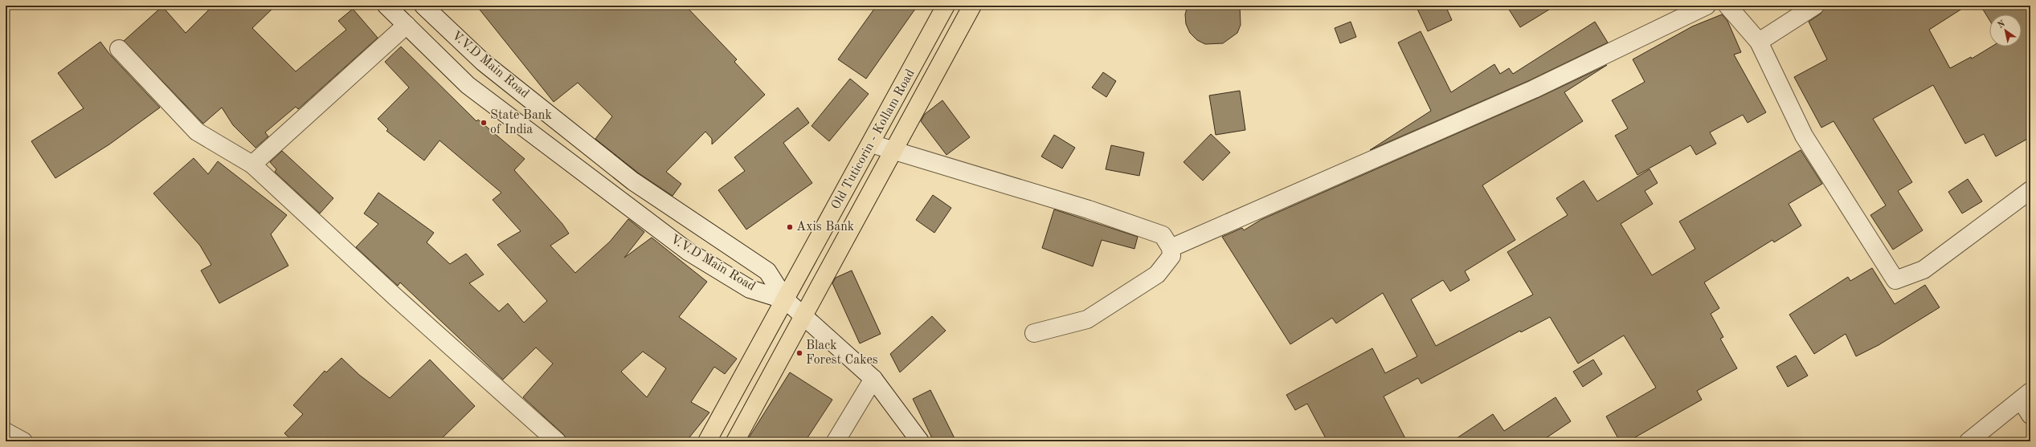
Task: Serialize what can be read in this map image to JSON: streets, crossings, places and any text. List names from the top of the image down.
{
  "streets": {
    "main road": ["Old Tuticorin - Kollam Road"],
    "street": ["V.V.D Main Road"]
  },
  "crossings": [
    ["V.V.D Main Road", "Old Tuticorin - Kollam Road"]
  ],
  "places": ["State Bank of India", "Axis Bank", "Black Forest Cakes"],
  "north": "top left"
}
